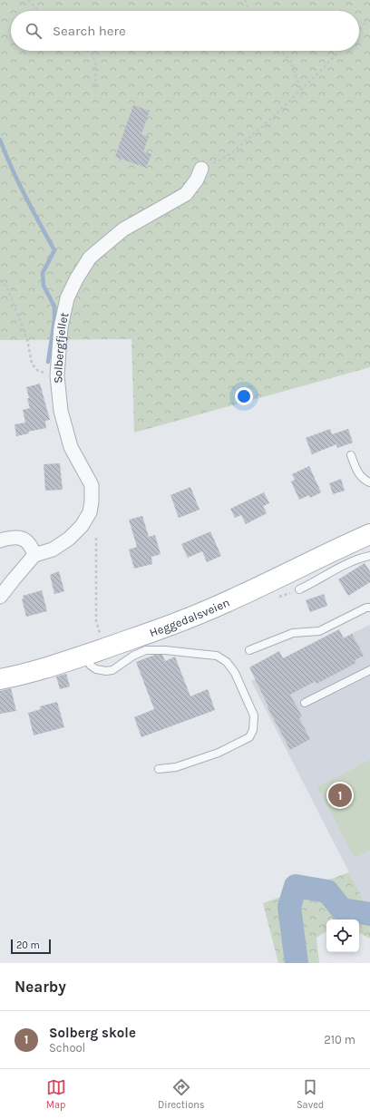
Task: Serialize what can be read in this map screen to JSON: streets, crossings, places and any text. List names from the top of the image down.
{
  "streets": {
    "main road": ["Heggedalsveien"],
    "street": ["Solbergfjellet"]
  },
  "scale_bar": "20 m",
  "page": {
    "search": "Search here",
    "pins": "1",
    "scale": "20 m",
    "heading": "Nearby",
    "list": [
      {
        "mark": "1",
        "name": "Solberg skole",
        "note": "School",
        "value": "210 m"
      }
    ],
    "nav": ["Map", "Directions", "Saved"]
  }
}
